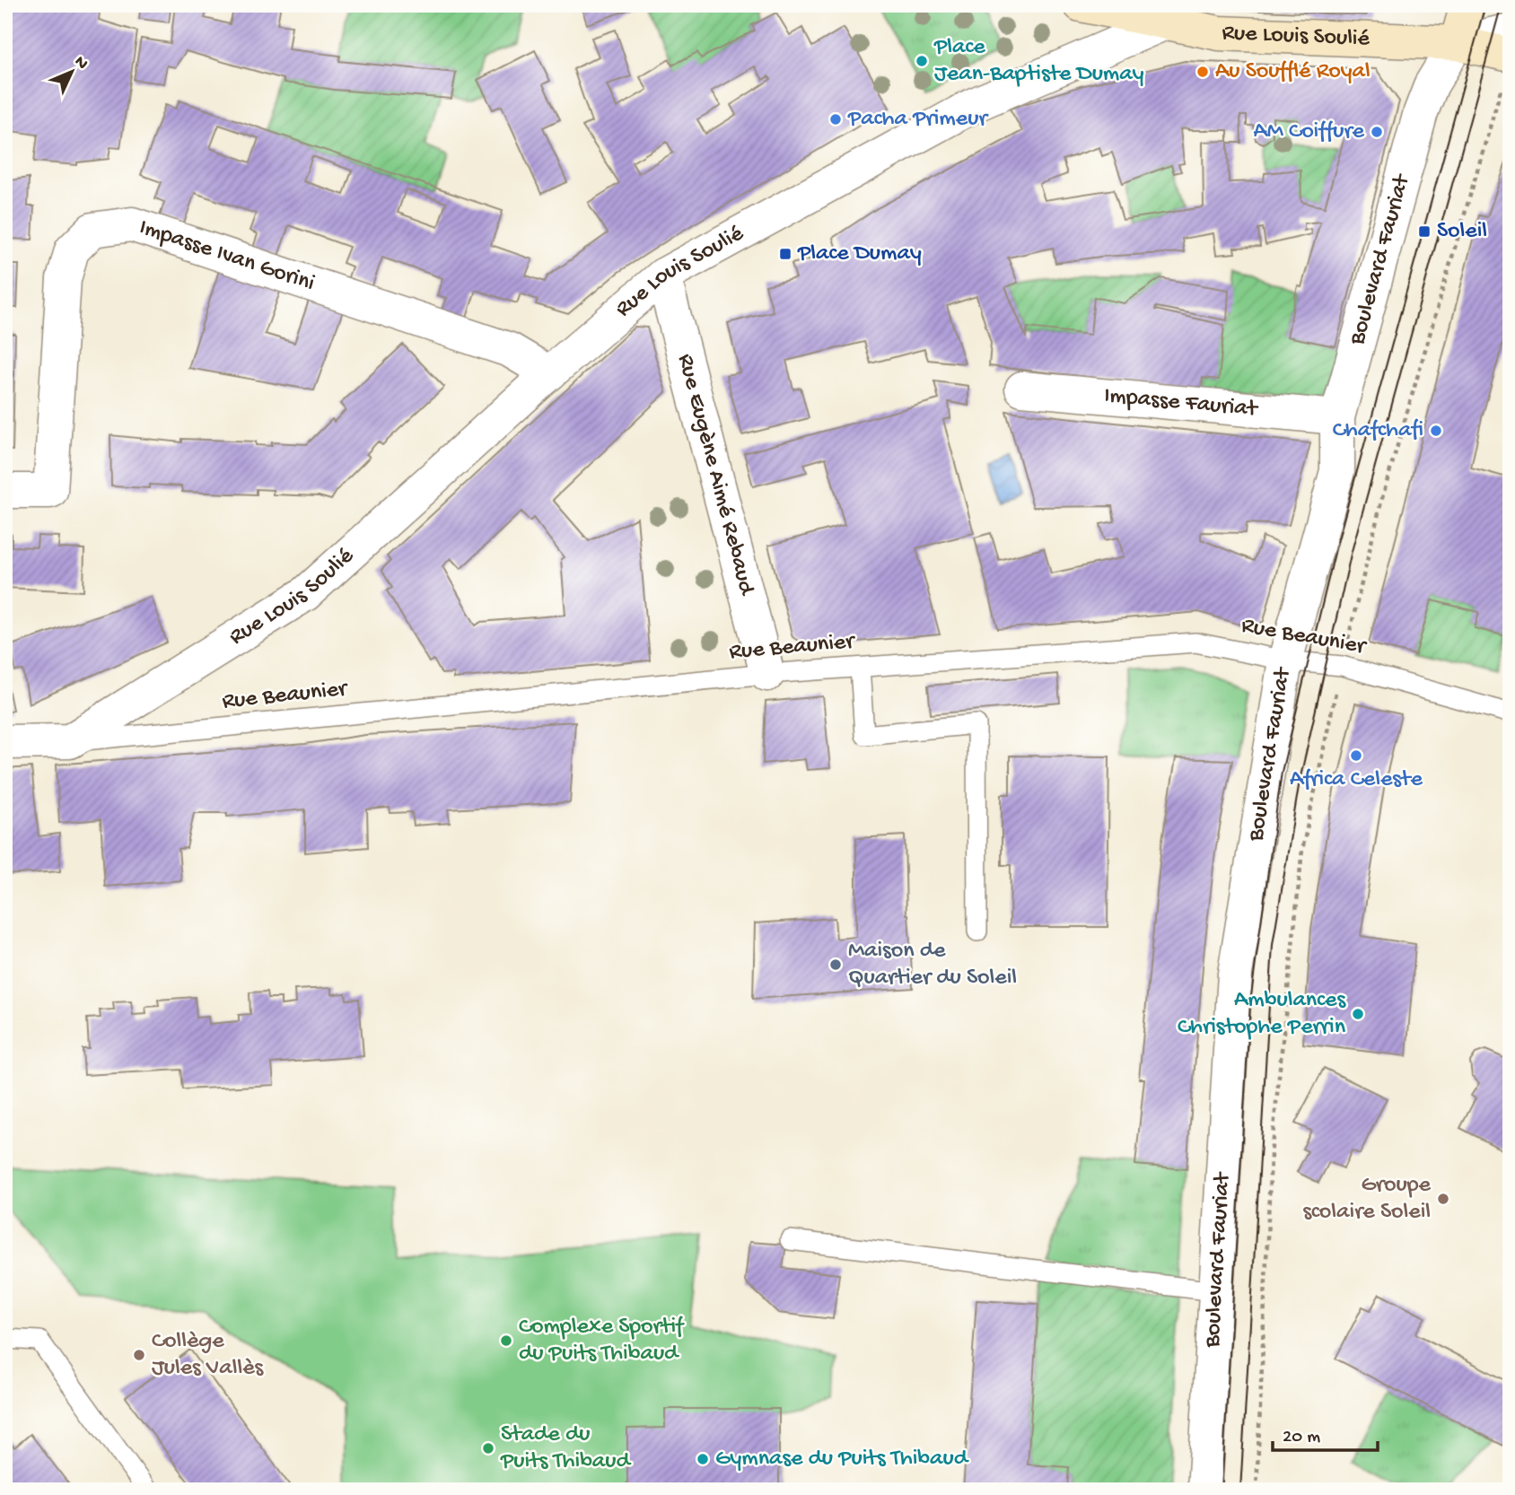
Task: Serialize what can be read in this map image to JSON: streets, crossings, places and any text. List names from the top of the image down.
{
  "streets": {
    "main road": ["Rue Louis Soulié"],
    "street": [
      "Impasse Ivan Gorini",
      "Boulevard Fauriat",
      "Impasse Fauriat",
      "Rue Eugène Aimé Rebaud"
    ],
    "lane": ["Rue Beaunier"]
  },
  "crossings": [
    ["Rue Louis Soulié", "Impasse Ivan Gorini"],
    ["Rue Louis Soulié", "Boulevard Fauriat"],
    ["Rue Louis Soulié", "Rue Eugène Aimé Rebaud"],
    ["Rue Louis Soulié", "Rue Beaunier"],
    ["Boulevard Fauriat", "Impasse Fauriat"],
    ["Boulevard Fauriat", "Rue Beaunier"],
    ["Rue Eugène Aimé Rebaud", "Rue Beaunier"]
  ],
  "places": {
    "other": [
      "Place Jean-Baptiste Dumay",
      "Au Soufflé Royal",
      "Pacha Primeur",
      "AM Coiffure",
      "Chafchafi",
      "Africa Celeste",
      "Maison de Quartier du Soleil",
      "Ambulances Christophe Perrin",
      "Groupe scolaire Soleil",
      "Complexe Sportif du Puits Thibaud",
      "Collège Jules Vallès",
      "Stade du Puits Thibaud",
      "Gymnase du Puits Thibaud"
    ],
    "transit": ["Soleil", "Place Dumay"]
  },
  "scale_bar": "20 m",
  "north": "top right"
}
